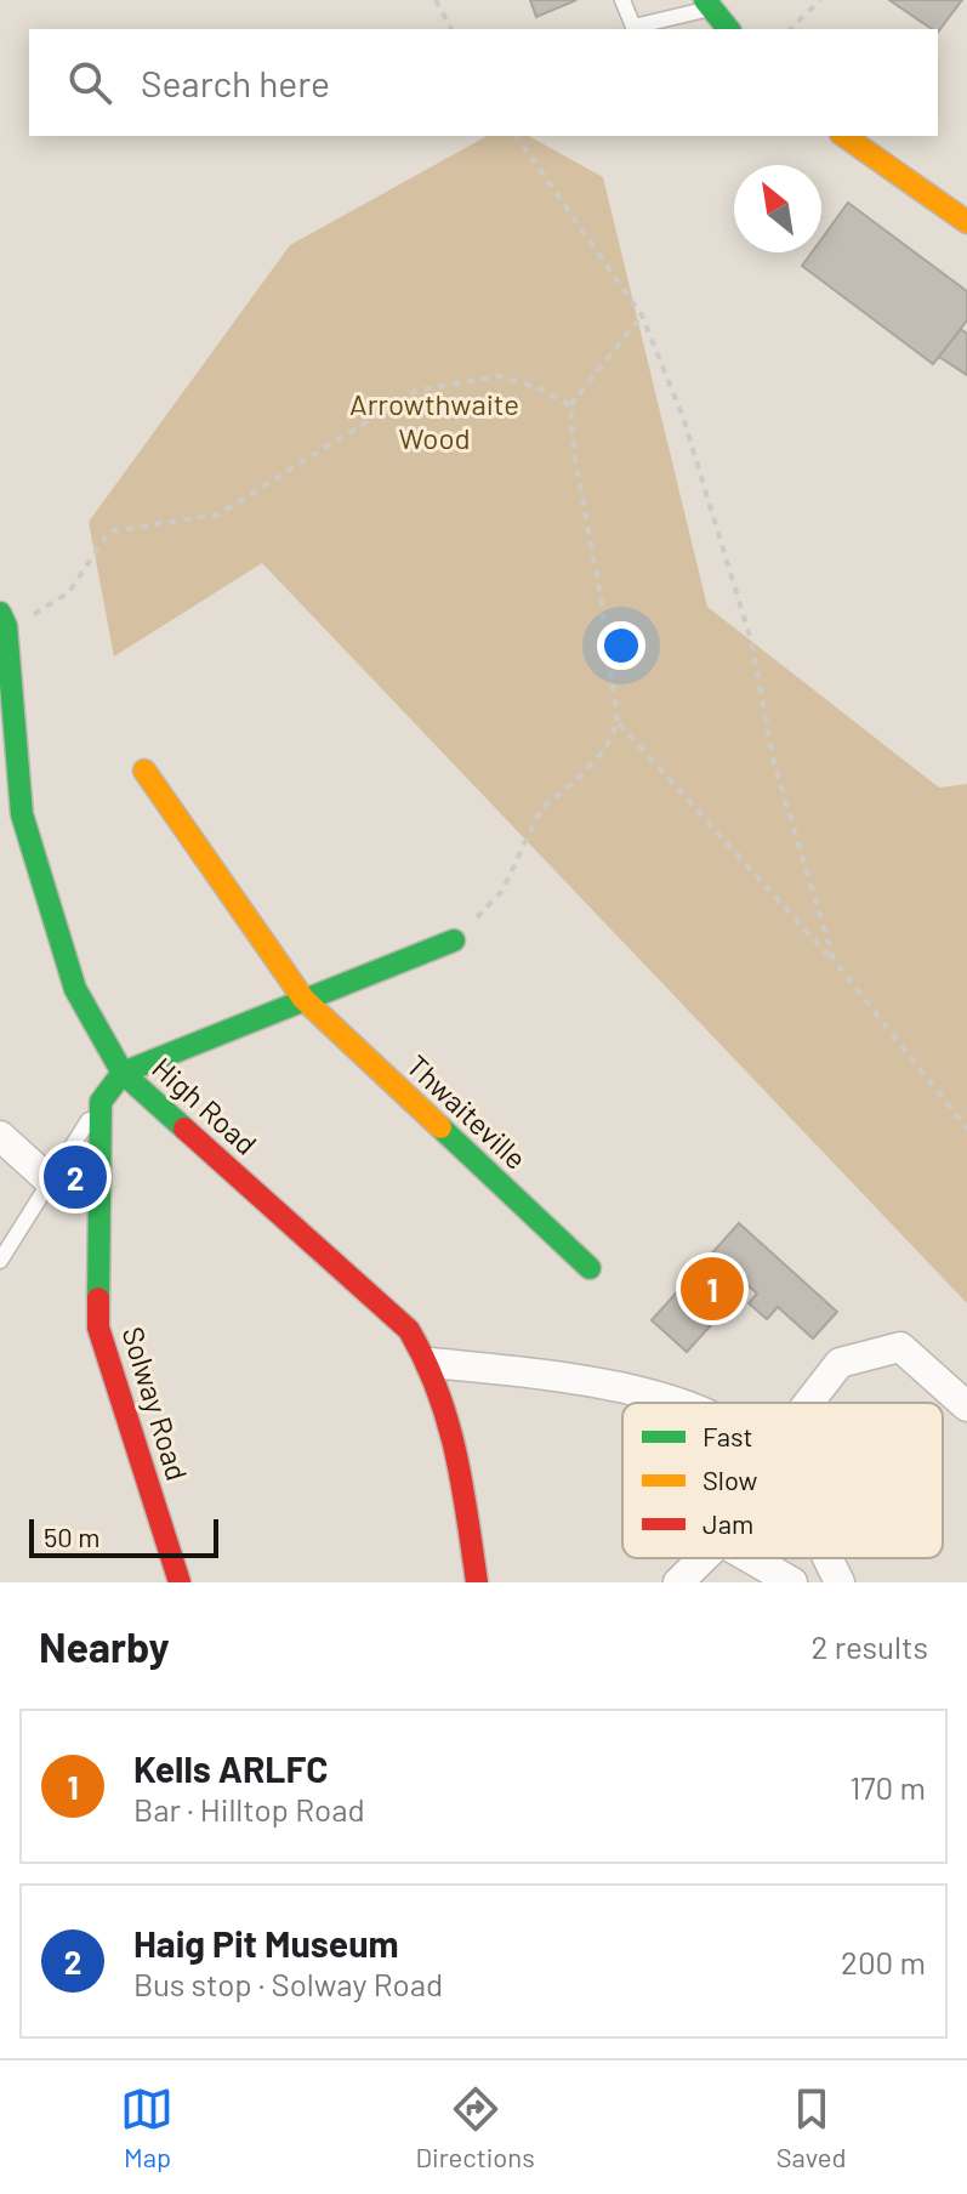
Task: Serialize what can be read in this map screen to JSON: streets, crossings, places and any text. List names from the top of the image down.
{
  "streets": {
    "street": ["High Road", "Thwaiteville", "Solway Road"]
  },
  "parks": ["Arrowthwaite Wood"],
  "legend": ["Fast", "Slow", "Jam"],
  "scale_bar": "50 m",
  "north": "top left",
  "page": {
    "search": "Search here",
    "pins": ["2", "1"],
    "scale": "50 m",
    "heading": ["Nearby", "2 results"],
    "list": [
      {
        "mark": "1",
        "name": "Kells ARLFC",
        "note": "Bar · Hilltop Road",
        "value": "170 m"
      },
      {
        "mark": "2",
        "name": "Haig Pit Museum",
        "note": "Bus stop · Solway Road",
        "value": "200 m"
      }
    ],
    "nav": ["Map", "Directions", "Saved"]
  }
}
